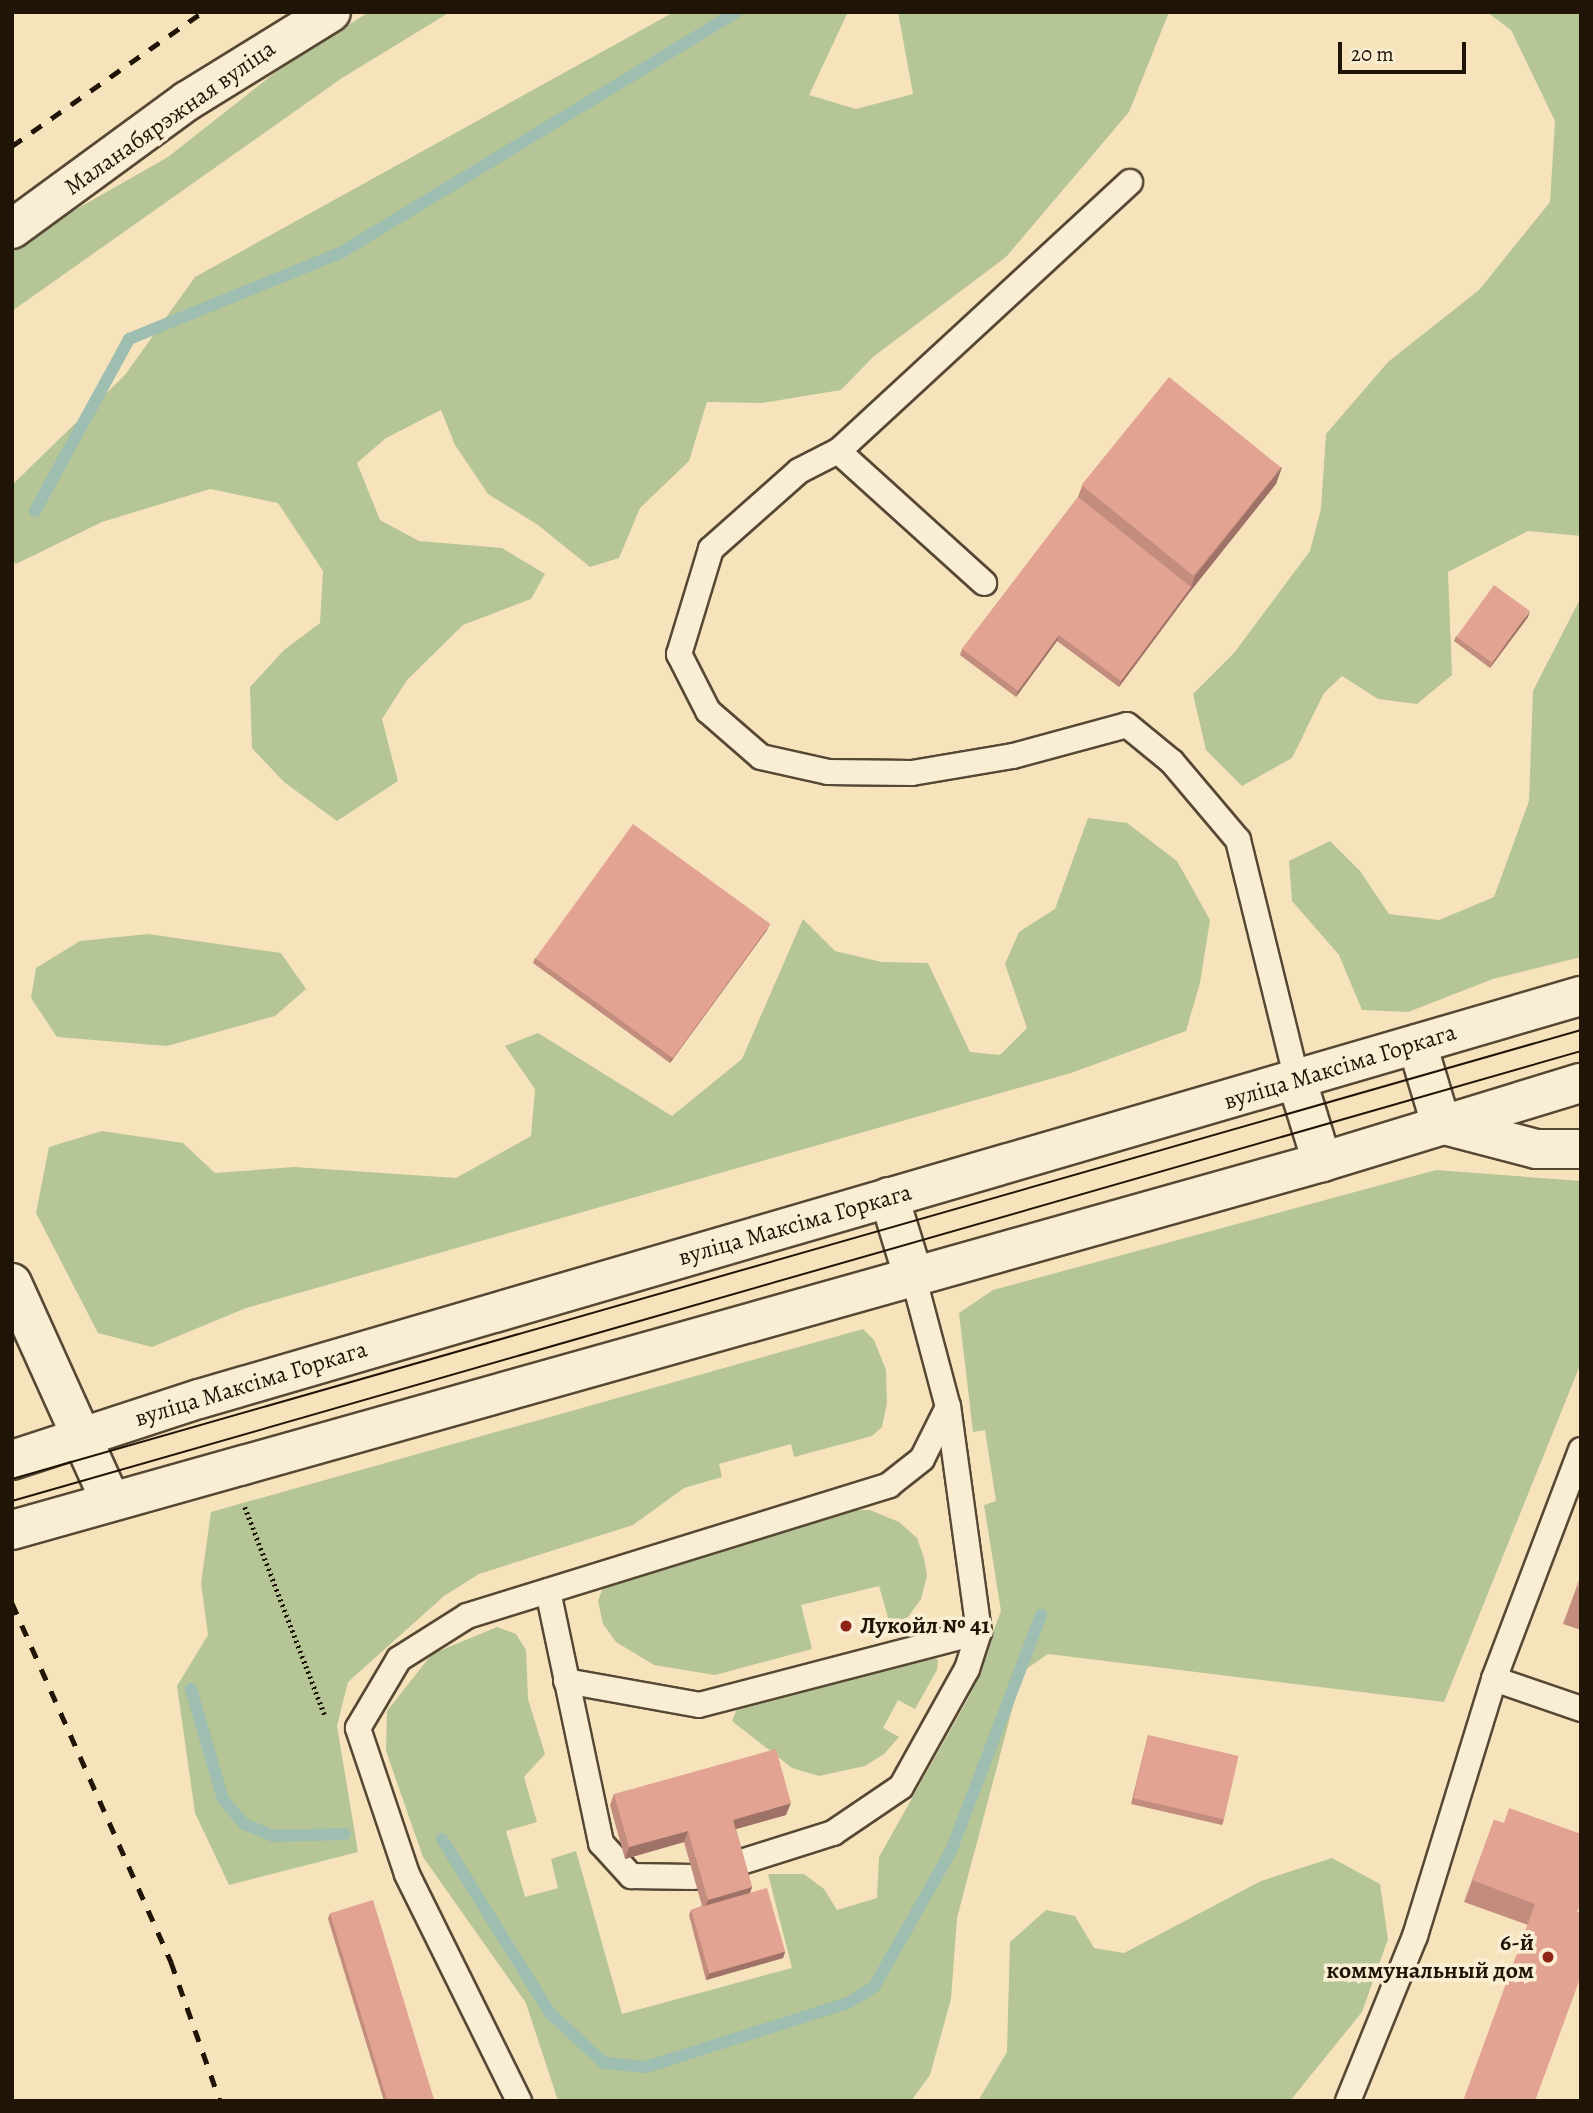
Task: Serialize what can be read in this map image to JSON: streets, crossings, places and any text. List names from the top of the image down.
{
  "streets": {
    "main road": ["Маланабярэжная вуліца", "вуліца Максіма Горкага"]
  },
  "places": ["Лукойл № 41", "6-й коммунальный дом"],
  "scale_bar": "20 m"
}
